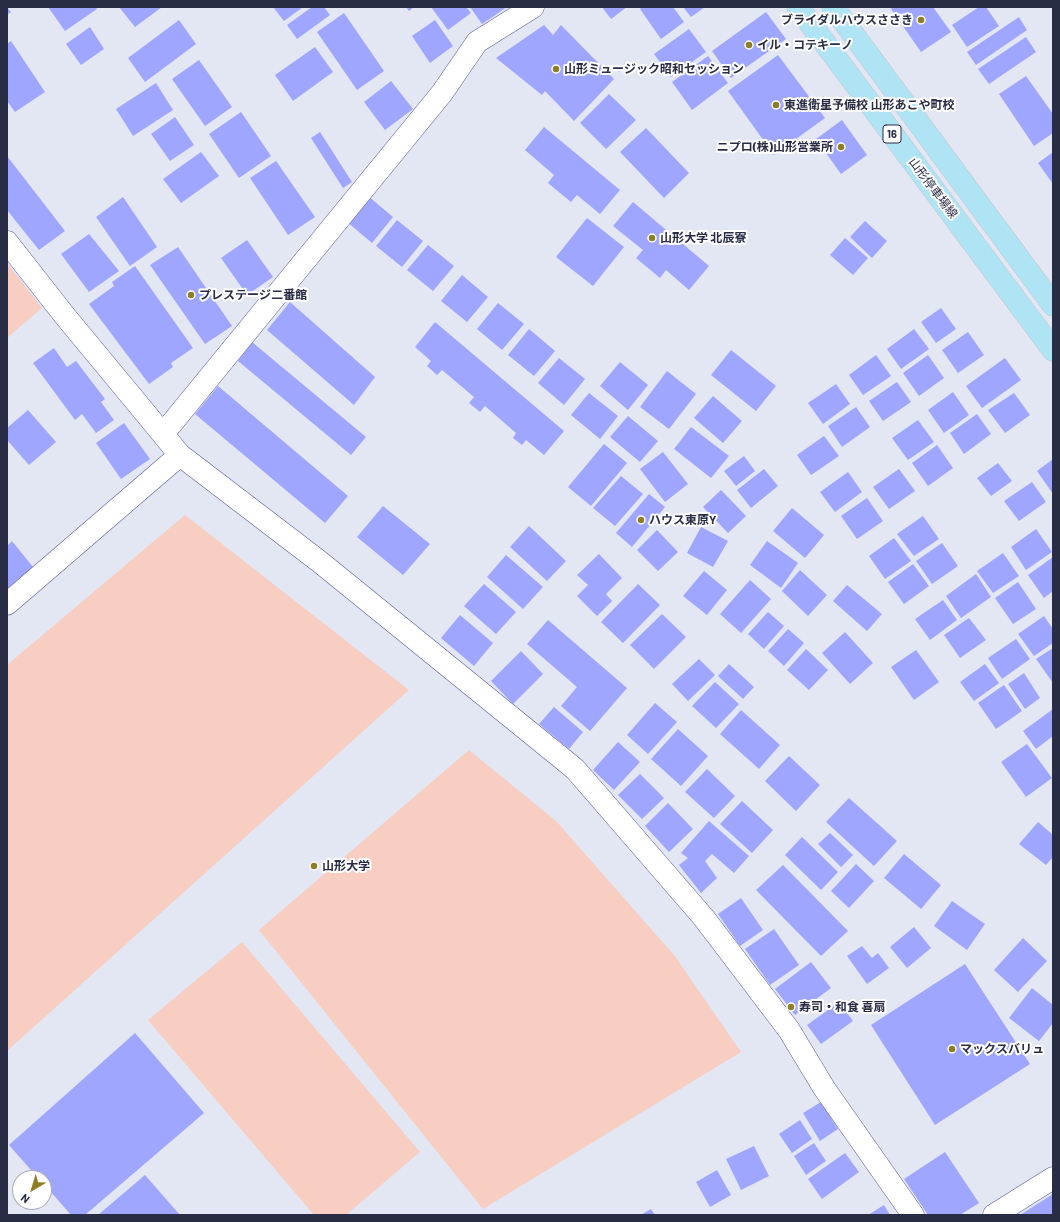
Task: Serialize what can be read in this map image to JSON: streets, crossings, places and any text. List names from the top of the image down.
{
  "streets": {
    "main road": ["16", "山形停車場線"]
  },
  "places": [
    "ブライダルハウスささき",
    "イル・コテキーノ",
    "山形ミュージック昭和セッション",
    "東進衛星予備校 山形あこや町校",
    "ニプロ(株)山形営業所",
    "山形大学 北辰寮",
    "プレステージ二番館",
    "ハウス東原Y",
    "山形大学",
    "寿司・和食 喜扇",
    "マックスバリュ"
  ],
  "north": "bottom left"
}
